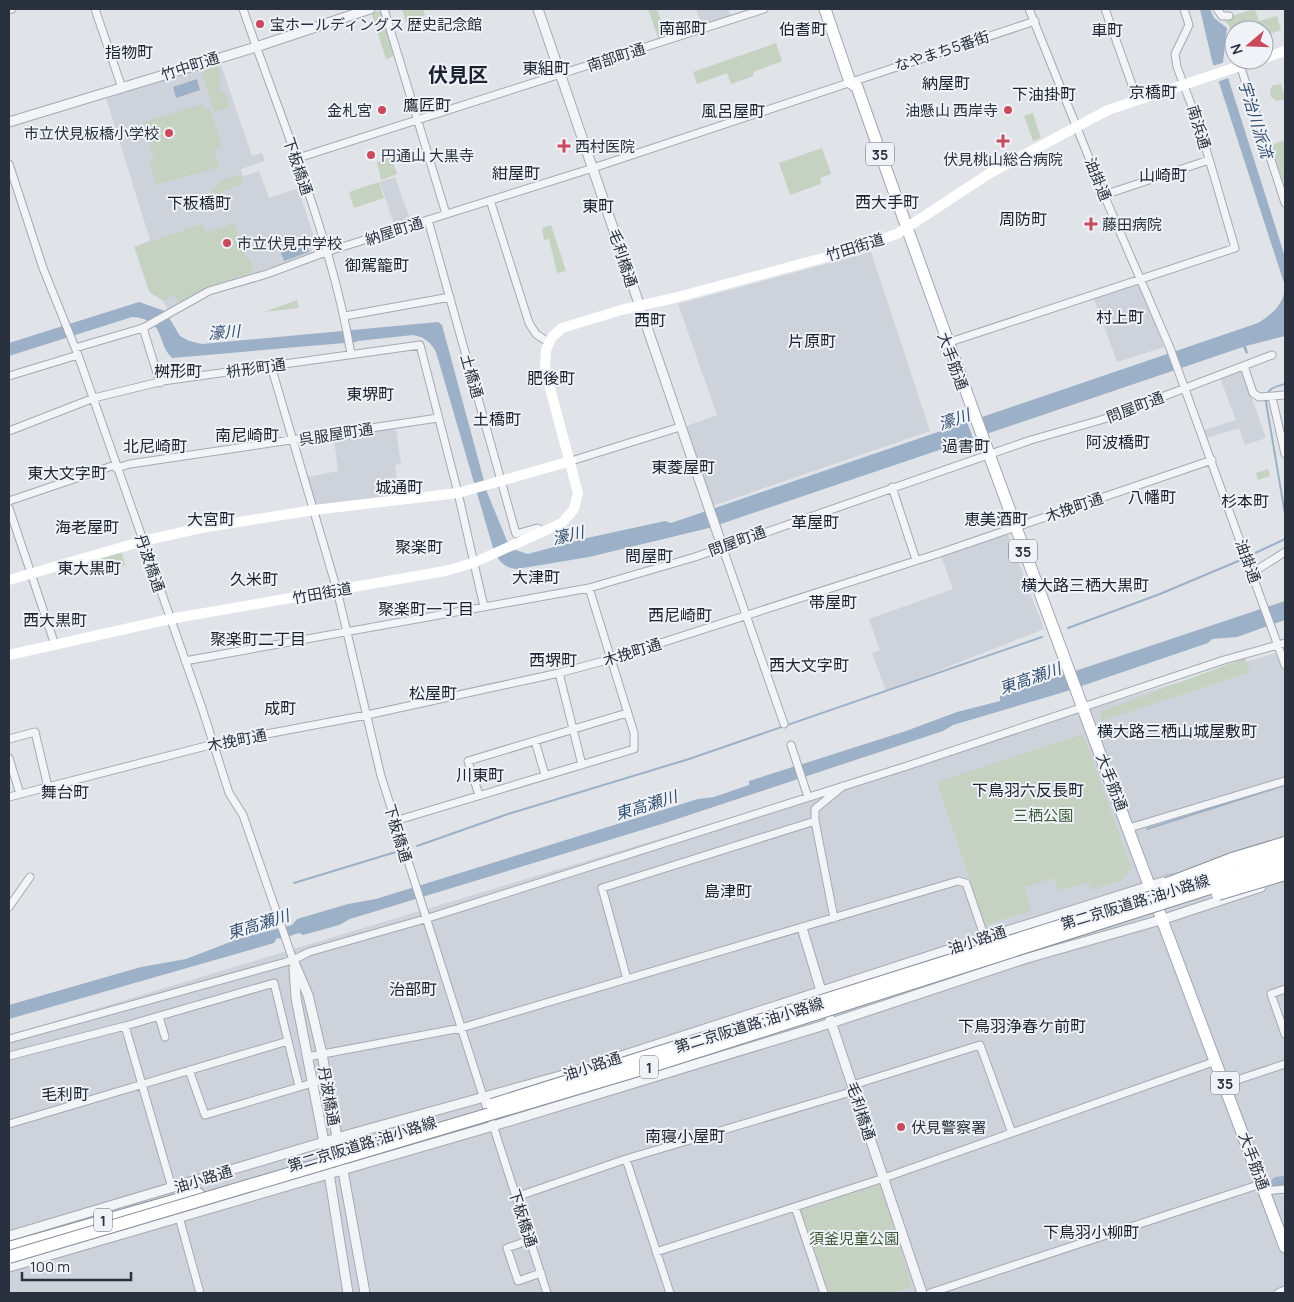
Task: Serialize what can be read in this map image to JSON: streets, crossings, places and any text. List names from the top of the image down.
{
  "streets": {
    "highway": ["第二京阪道路;油小路線", "1"],
    "main road": ["35", "竹田街道", "大手筋通"],
    "street": [
      "なやまち5番街",
      "南部町通",
      "竹中町通",
      "南浜通",
      "下板橋通",
      "油掛通",
      "納屋町通",
      "毛利橋通",
      "枡形町通",
      "土橋通",
      "問屋町通",
      "呉服屋町通",
      "木挽町通",
      "丹波橋通",
      "油小路通"
    ]
  },
  "crossings": [
    ["なやまち5番街", "油掛通"],
    ["なやまち5番街", "納屋町通"],
    ["なやまち5番街", "毛利橋通"],
    ["なやまち5番街", "大手筋通"],
    ["南部町通", "下板橋通"],
    ["南部町通", "毛利橋通"],
    ["竹中町通", "下板橋通"],
    ["南浜通", "油掛通"],
    ["南浜通", "竹田街道"],
    ["下板橋通", "納屋町通"],
    ["下板橋通", "竹田街道"],
    ["下板橋通", "枡形町通"],
    ["下板橋通", "問屋町通"],
    ["下板橋通", "呉服屋町通"],
    ["下板橋通", "木挽町通"],
    ["下板橋通", "油小路通"],
    ["油掛通", "竹田街道"],
    ["油掛通", "問屋町通"],
    ["油掛通", "木挽町通"],
    ["納屋町通", "毛利橋通"],
    ["納屋町通", "土橋通"],
    ["竹田街道", "毛利橋通"],
    ["竹田街道", "大手筋通"],
    ["竹田街道", "土橋通"],
    ["竹田街道", "丹波橋通"],
    ["毛利橋通", "問屋町通"],
    ["毛利橋通", "油小路通"],
    ["大手筋通", "問屋町通"],
    ["大手筋通", "木挽町通"],
    ["大手筋通", "油小路通"],
    ["枡形町通", "呉服屋町通"],
    ["枡形町通", "丹波橋通"],
    ["問屋町通", "丹波橋通"],
    ["呉服屋町通", "丹波橋通"],
    ["木挽町通", "丹波橋通"],
    ["丹波橋通", "油小路通"]
  ],
  "districts": [
    "南部町",
    "伯耆町",
    "車町",
    "指物町",
    "東組町",
    "伏見区",
    "納屋町",
    "京橋町",
    "下油掛町",
    "鷹匠町",
    "風呂屋町",
    "紺屋町",
    "山崎町",
    "西大手町",
    "下板橋町",
    "東町",
    "周防町",
    "御駕籠町",
    "村上町",
    "西町",
    "片原町",
    "桝形町",
    "肥後町",
    "東堺町",
    "土橋町",
    "南尼崎町",
    "阿波橋町",
    "北尼崎町",
    "過書町",
    "東菱屋町",
    "東大文字町",
    "城通町",
    "八幡町",
    "杉本町",
    "大宮町",
    "恵美酒町",
    "革屋町",
    "海老屋町",
    "聚楽町",
    "問屋町",
    "東大黒町",
    "大津町",
    "久米町",
    "横大路三栖大黒町",
    "帯屋町",
    "聚楽町一丁目",
    "西尼崎町",
    "西大黒町",
    "聚楽町二丁目",
    "西堺町",
    "西大文字町",
    "松屋町",
    "成町",
    "横大路三栖山城屋敷町",
    "川東町",
    "下鳥羽六反長町",
    "舞台町",
    "島津町",
    "治部町",
    "下鳥羽浄春ケ前町",
    "毛利町",
    "南寝小屋町",
    "下鳥羽小柳町"
  ],
  "water": ["宇治川派流", "濠川", "東高瀬川"],
  "parks": ["三栖公園", "須釜児童公園"],
  "places": {
    "other": [
      "宝ホールディングス 歴史記念館",
      "金札宮",
      "油懸山 西岸寺",
      "市立伏見板橋小学校",
      "円通山 大黒寺",
      "市立伏見中学校",
      "伏見警察署"
    ],
    "health": ["伏見桃山総合病院", "西村医院", "藤田病院"]
  },
  "scale_bar": "100 m",
  "north": "left"
}
